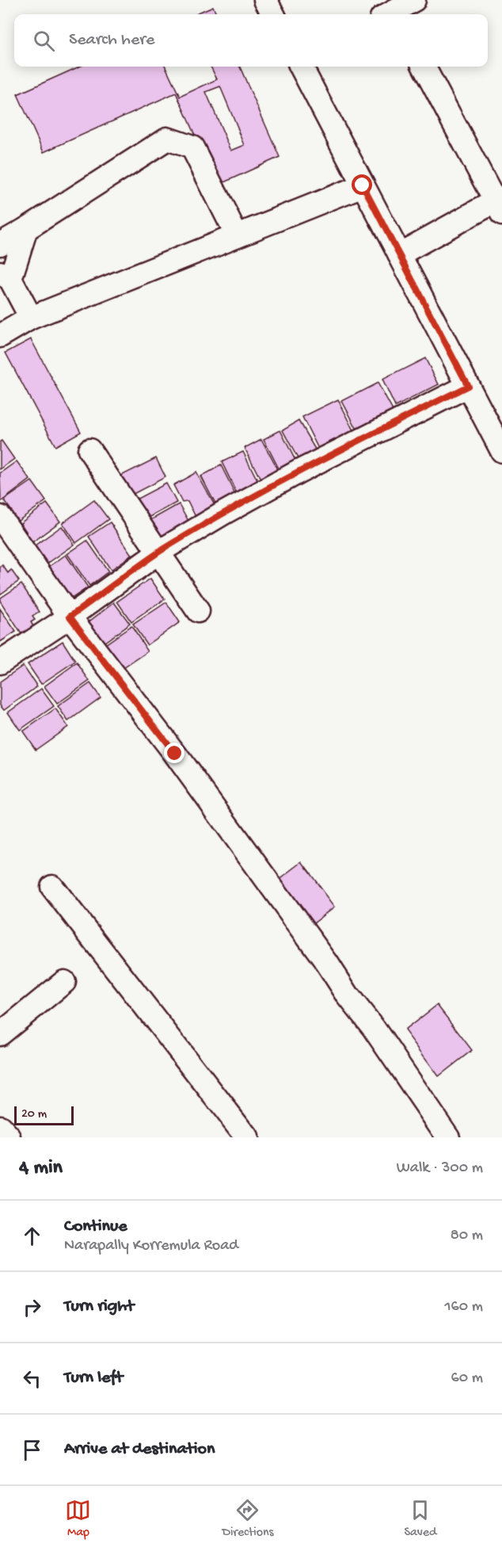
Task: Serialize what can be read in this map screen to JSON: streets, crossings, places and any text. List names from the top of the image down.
{
  "scale_bar": "20 m",
  "page": {
    "search": "Search here",
    "scale": "20 m",
    "heading": ["4 min", "Walk · 300 m"],
    "list": [
      ["Continue", "Narapally Korremula Road", "80 m"],
      ["Turn right", "160 m"],
      ["Turn left", "60 m"],
      "Arrive at destination"
    ],
    "nav": ["Map", "Directions", "Saved"]
  }
}
